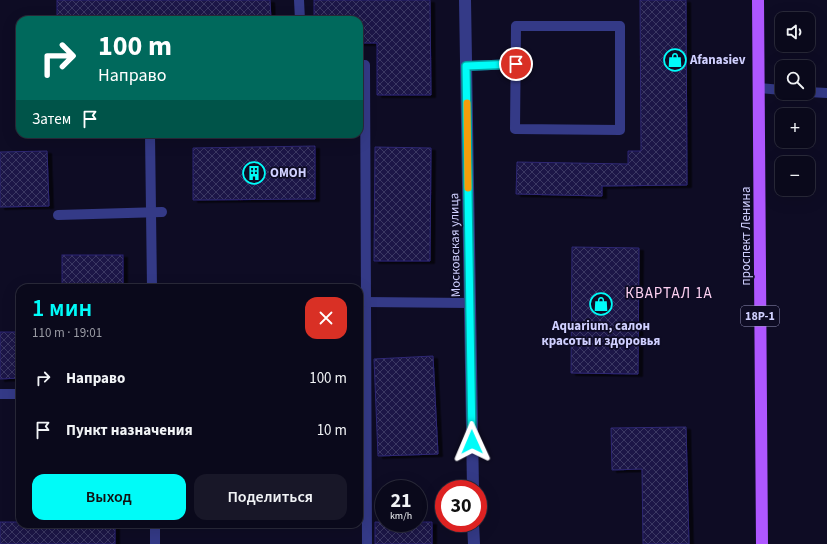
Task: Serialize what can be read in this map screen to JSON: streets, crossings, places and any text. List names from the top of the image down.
{
  "streets": {
    "main road": ["проспект Ленина", "18Р-1"],
    "street": ["Московская улица"]
  },
  "districts": ["КВАРТАЛ 1А"],
  "places": {
    "shop": ["Afanasiev", "Aquarium, салон красоты и здоровья"],
    "building": ["ОМОН"]
  },
  "page": {
    "map_buttons": ["+", "−"],
    "turn": ["100 m", "Направо"],
    "then": "Затем",
    "heading": ["1 мин", "110 m · 19:01"],
    "list": [
      {
        "name": "Направо",
        "value": "100 m"
      },
      {
        "name": "Пункт назначения",
        "value": "10 m"
      }
    ],
    "buttons": ["Выход", "Поделиться"],
    "speed": "21 km/h",
    "limit": "30"
  }
}
